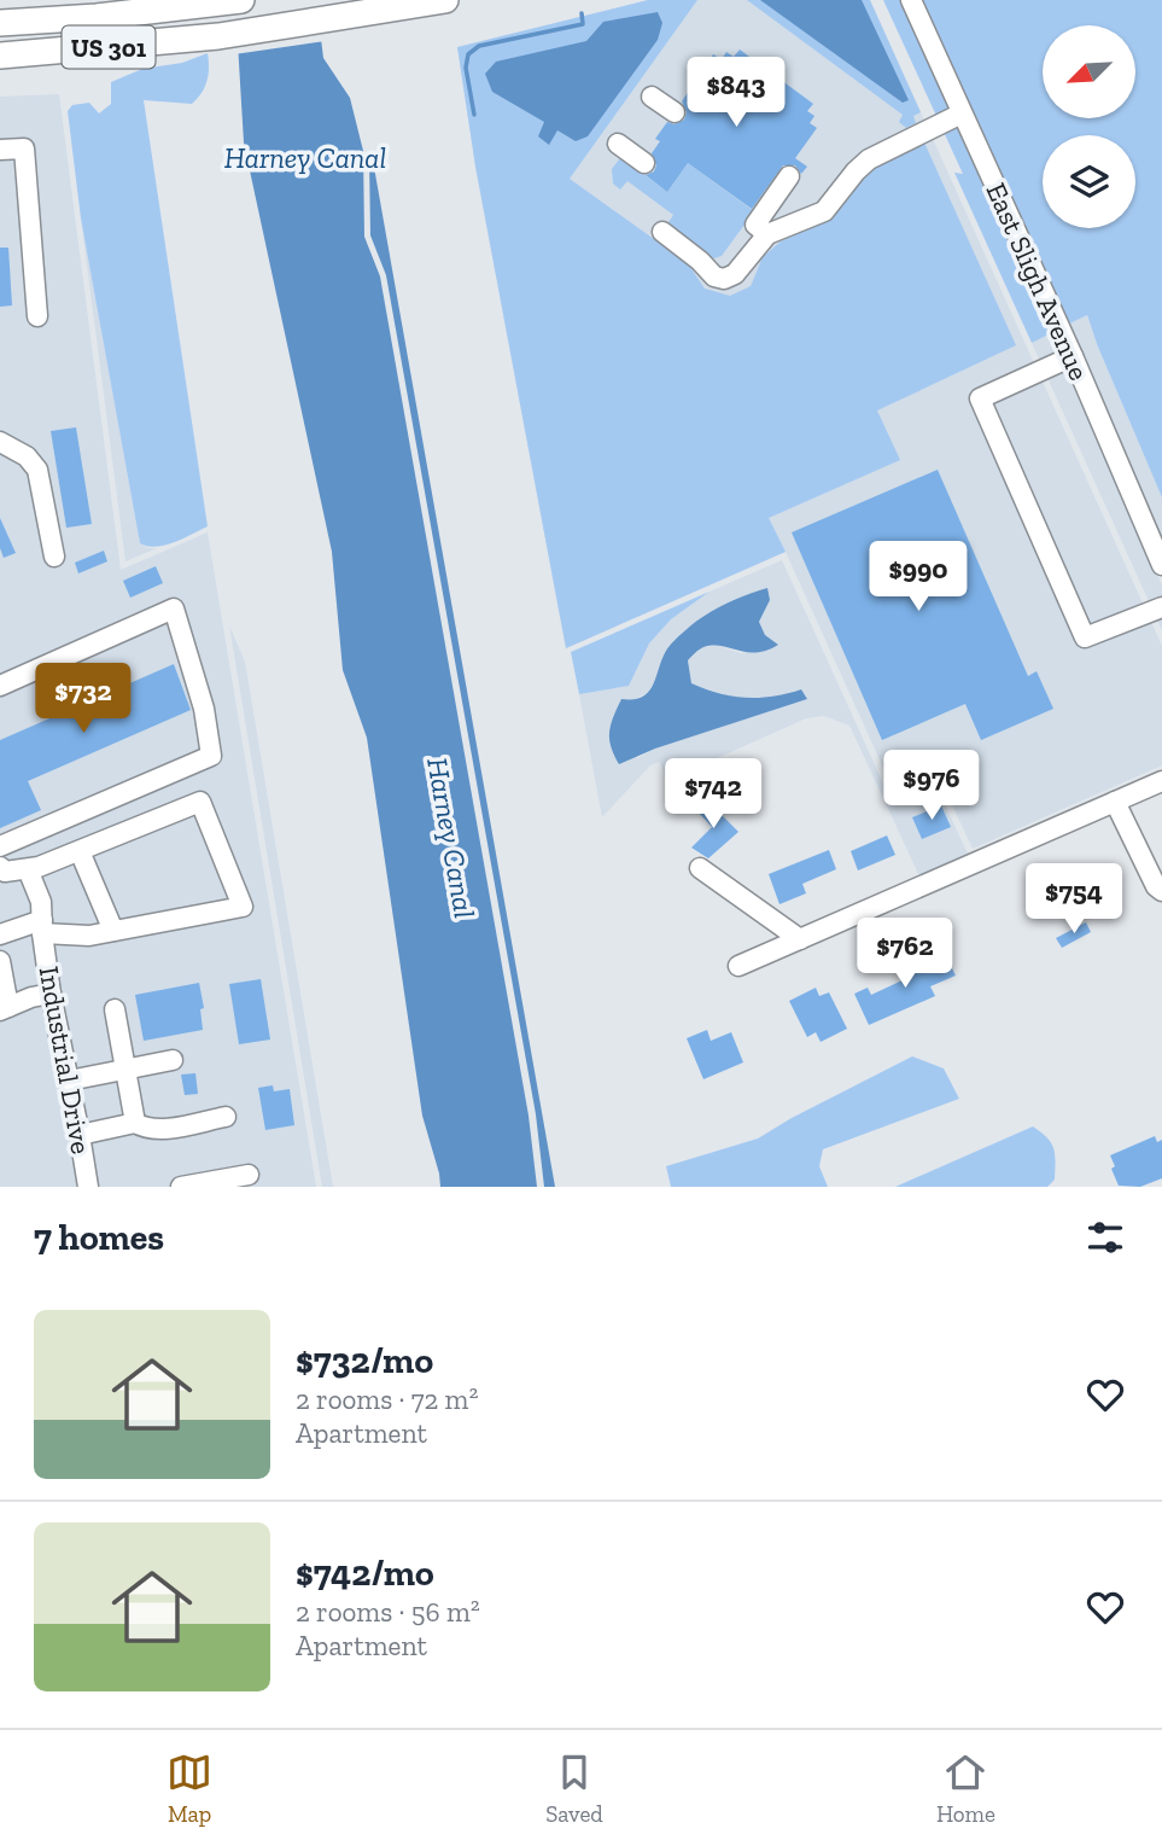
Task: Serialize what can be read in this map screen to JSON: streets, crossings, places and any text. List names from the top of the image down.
{
  "streets": {
    "main road": ["US 301"],
    "street": ["East Sligh Avenue", "Industrial Drive"]
  },
  "water": ["Harney Canal"],
  "north": "bottom left",
  "page": {
    "price": [
      "$843",
      "$990",
      "$732",
      "$976",
      "$742",
      "$754",
      "$762"
    ],
    "heading": "7 homes",
    "list": [
      {
        "name": "$732/mo",
        "note": "2 rooms · 72 m² · Apartment"
      },
      {
        "name": "$742/mo",
        "note": "2 rooms · 56 m² · Apartment"
      }
    ],
    "tabs": ["Map", "Saved", "Home"]
  }
}
